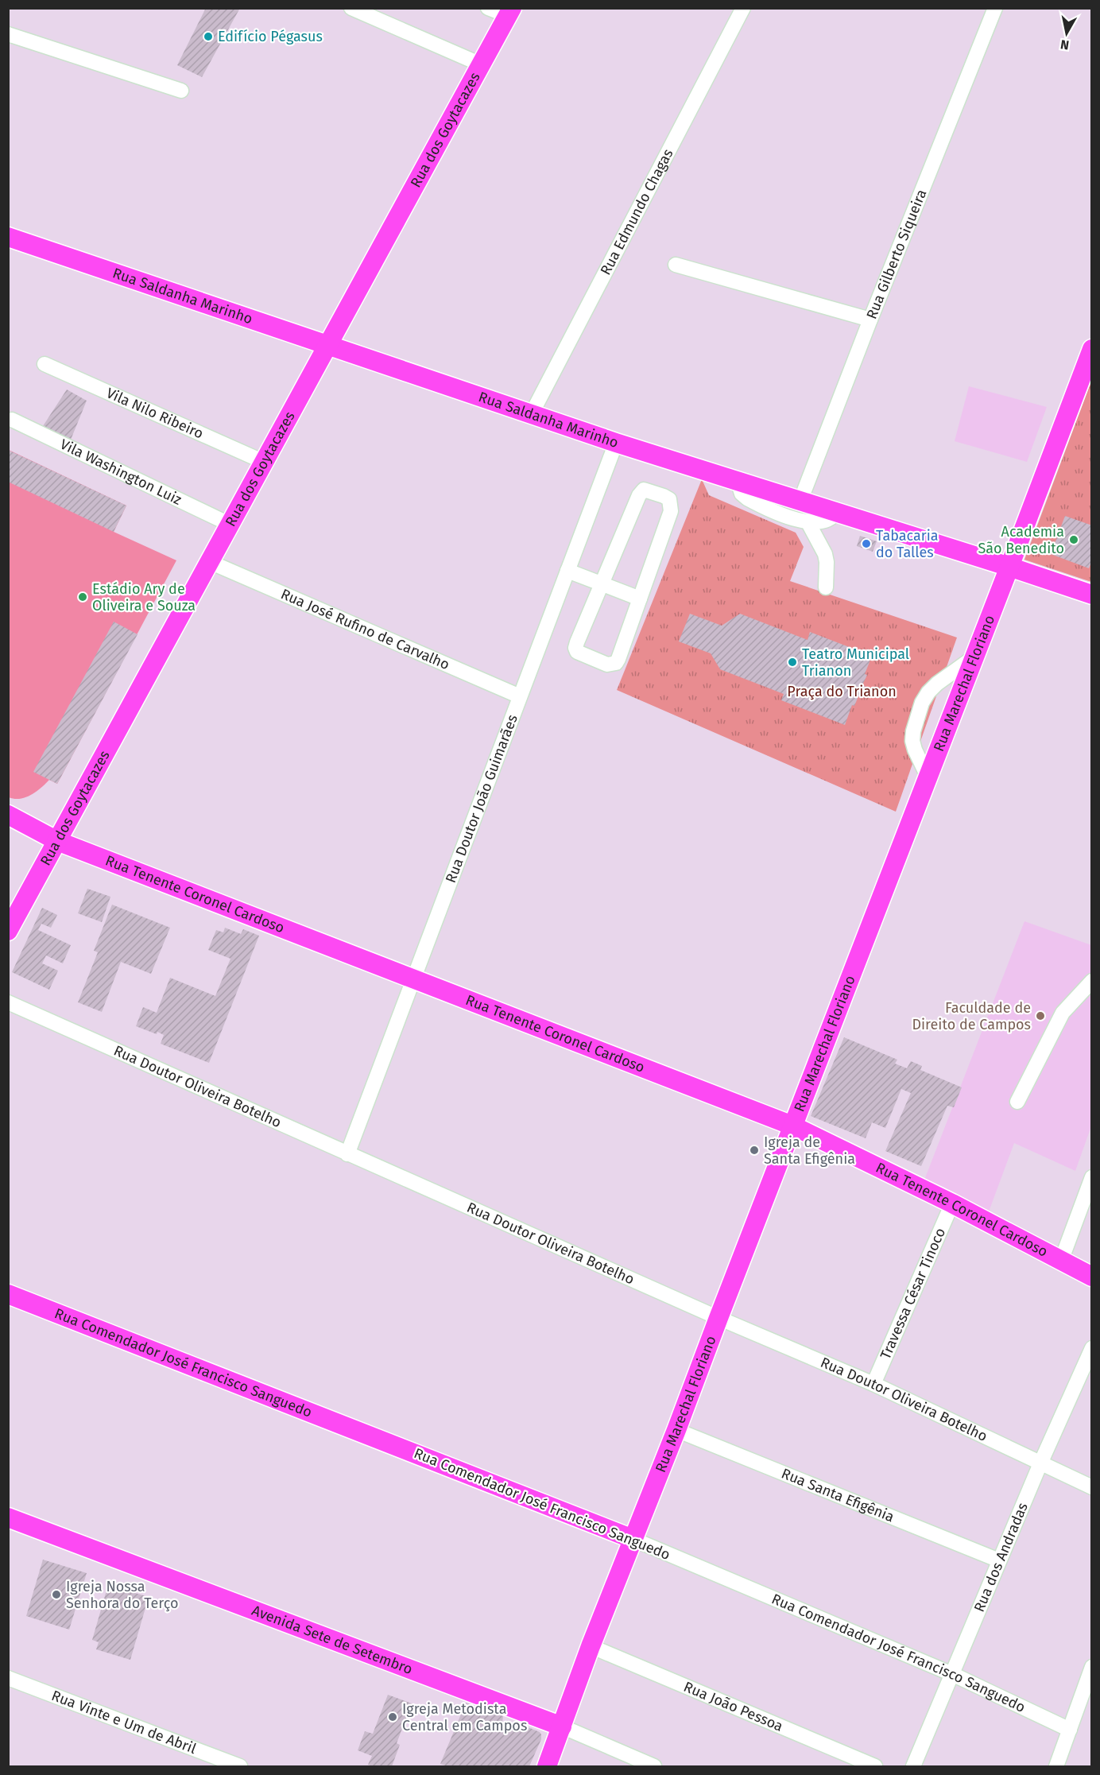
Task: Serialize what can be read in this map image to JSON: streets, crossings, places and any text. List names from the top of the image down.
{
  "streets": {
    "main road": [
      "Rua dos Goytacazes",
      "Rua Saldanha Marinho",
      "Rua Marechal Floriano",
      "Rua Tenente Coronel Cardoso",
      "Rua Comendador José Francisco Sanguedo",
      "Avenida Sete de Setembro"
    ],
    "street": [
      "Rua Edmundo Chagas",
      "Rua Gilberto Siqueira",
      "Vila Nilo Ribeiro",
      "Vila Washington Luiz",
      "Rua José Rufino de Carvalho",
      "Rua Doutor João Guimarães",
      "Rua Doutor Oliveira Botelho",
      "Travessa César Tinoco",
      "Rua Santa Efigênia",
      "Rua dos Andradas",
      "Rua João Pessoa",
      "Rua Vinte e Um de Abril"
    ]
  },
  "crossings": [
    ["Rua dos Goytacazes", "Rua Saldanha Marinho"],
    ["Rua dos Goytacazes", "Vila Nilo Ribeiro"],
    ["Rua dos Goytacazes", "Vila Washington Luiz"],
    ["Rua dos Goytacazes", "Rua José Rufino de Carvalho"],
    ["Rua dos Goytacazes", "Rua Tenente Coronel Cardoso"],
    ["Rua Edmundo Chagas", "Rua Saldanha Marinho"],
    ["Rua Gilberto Siqueira", "Rua Saldanha Marinho"],
    ["Rua Saldanha Marinho", "Rua Marechal Floriano"],
    ["Rua Saldanha Marinho", "Rua Doutor João Guimarães"],
    ["Rua José Rufino de Carvalho", "Rua Doutor João Guimarães"],
    ["Rua Marechal Floriano", "Rua Tenente Coronel Cardoso"],
    ["Rua Marechal Floriano", "Rua Doutor Oliveira Botelho"],
    ["Rua Marechal Floriano", "Rua Comendador José Francisco Sanguedo"],
    ["Rua Marechal Floriano", "Rua Santa Efigênia"],
    ["Rua Marechal Floriano", "Avenida Sete de Setembro"],
    ["Rua Marechal Floriano", "Rua João Pessoa"],
    ["Rua Doutor João Guimarães", "Rua Tenente Coronel Cardoso"],
    ["Rua Doutor João Guimarães", "Rua Doutor Oliveira Botelho"],
    ["Rua Tenente Coronel Cardoso", "Travessa César Tinoco"],
    ["Rua Doutor Oliveira Botelho", "Travessa César Tinoco"],
    ["Rua Doutor Oliveira Botelho", "Rua dos Andradas"],
    ["Rua Comendador José Francisco Sanguedo", "Rua dos Andradas"],
    ["Rua Santa Efigênia", "Rua dos Andradas"]
  ],
  "parks": ["Praça do Trianon"],
  "places": [
    "Edifício Pégasus",
    "Academia São Benedito",
    "Tabacaria do Talles",
    "Estádio Ary de Oliveira e Souza",
    "Teatro Municipal Trianon",
    "Faculdade de Direito de Campos",
    "Igreja de Santa Efigênia",
    "Igreja Nossa Senhora do Terço",
    "Igreja Metodista Central em Campos"
  ],
  "north": "bottom"
}
